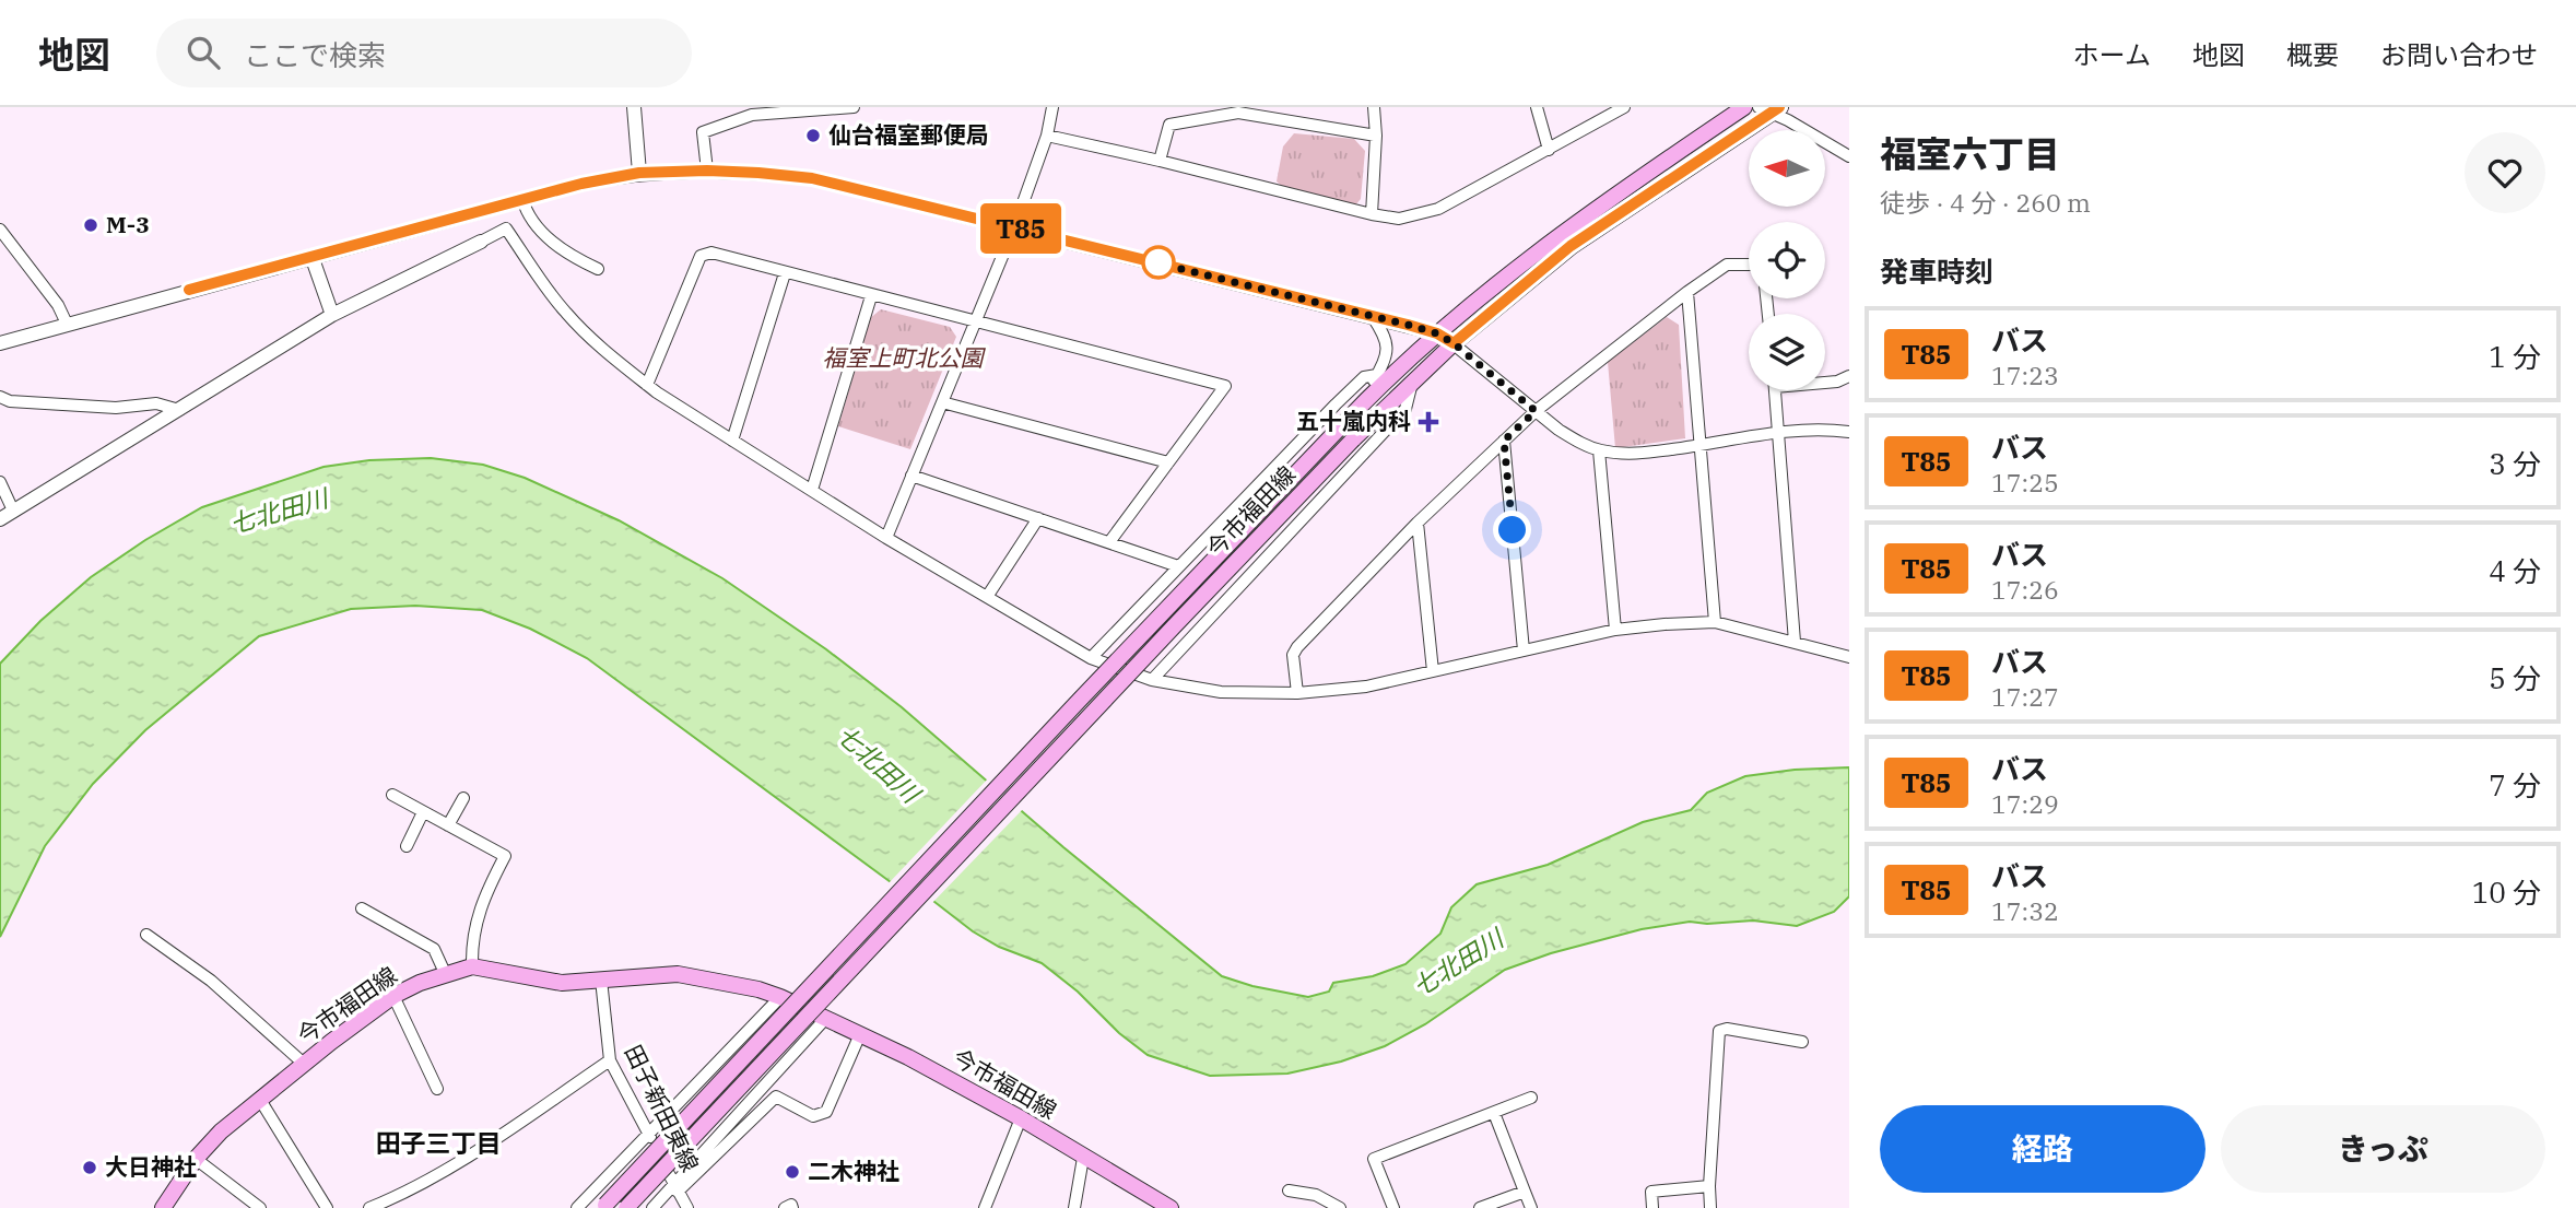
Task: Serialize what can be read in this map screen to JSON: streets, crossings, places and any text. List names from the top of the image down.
{
  "streets": {
    "main road": ["今市福田線"],
    "street": ["田子新田東線"]
  },
  "crossings": [
    ["今市福田線", "田子新田東線"]
  ],
  "districts": ["田子三丁目"],
  "water": ["七北田川"],
  "parks": ["福室上町北公園"],
  "places": {
    "other": [
      "仙台福室郵便局",
      "M-3",
      "大日神社",
      "二木神社"
    ],
    "health": ["五十嵐内科"]
  },
  "lines": ["bus line T85"],
  "north": "left",
  "page": {
    "header": "地図",
    "search": "ここで検索",
    "nav": [
      "ホーム",
      "地図",
      "概要",
      "お問い合わせ"
    ],
    "on_map": "T85",
    "heading": [
      ["福室六丁目", "徒歩 · 4 分 · 260 m"],
      "発車時刻"
    ],
    "list": [
      {
        "mark": "T85",
        "name": "バス",
        "note": "17:23",
        "value": "1 分"
      },
      {
        "mark": "T85",
        "name": "バス",
        "note": "17:25",
        "value": "3 分"
      },
      {
        "mark": "T85",
        "name": "バス",
        "note": "17:26",
        "value": "4 分"
      },
      {
        "mark": "T85",
        "name": "バス",
        "note": "17:27",
        "value": "5 分"
      },
      {
        "mark": "T85",
        "name": "バス",
        "note": "17:29",
        "value": "7 分"
      },
      {
        "mark": "T85",
        "name": "バス",
        "note": "17:32",
        "value": "10 分"
      }
    ],
    "buttons": ["経路", "きっぷ"]
  }
}
